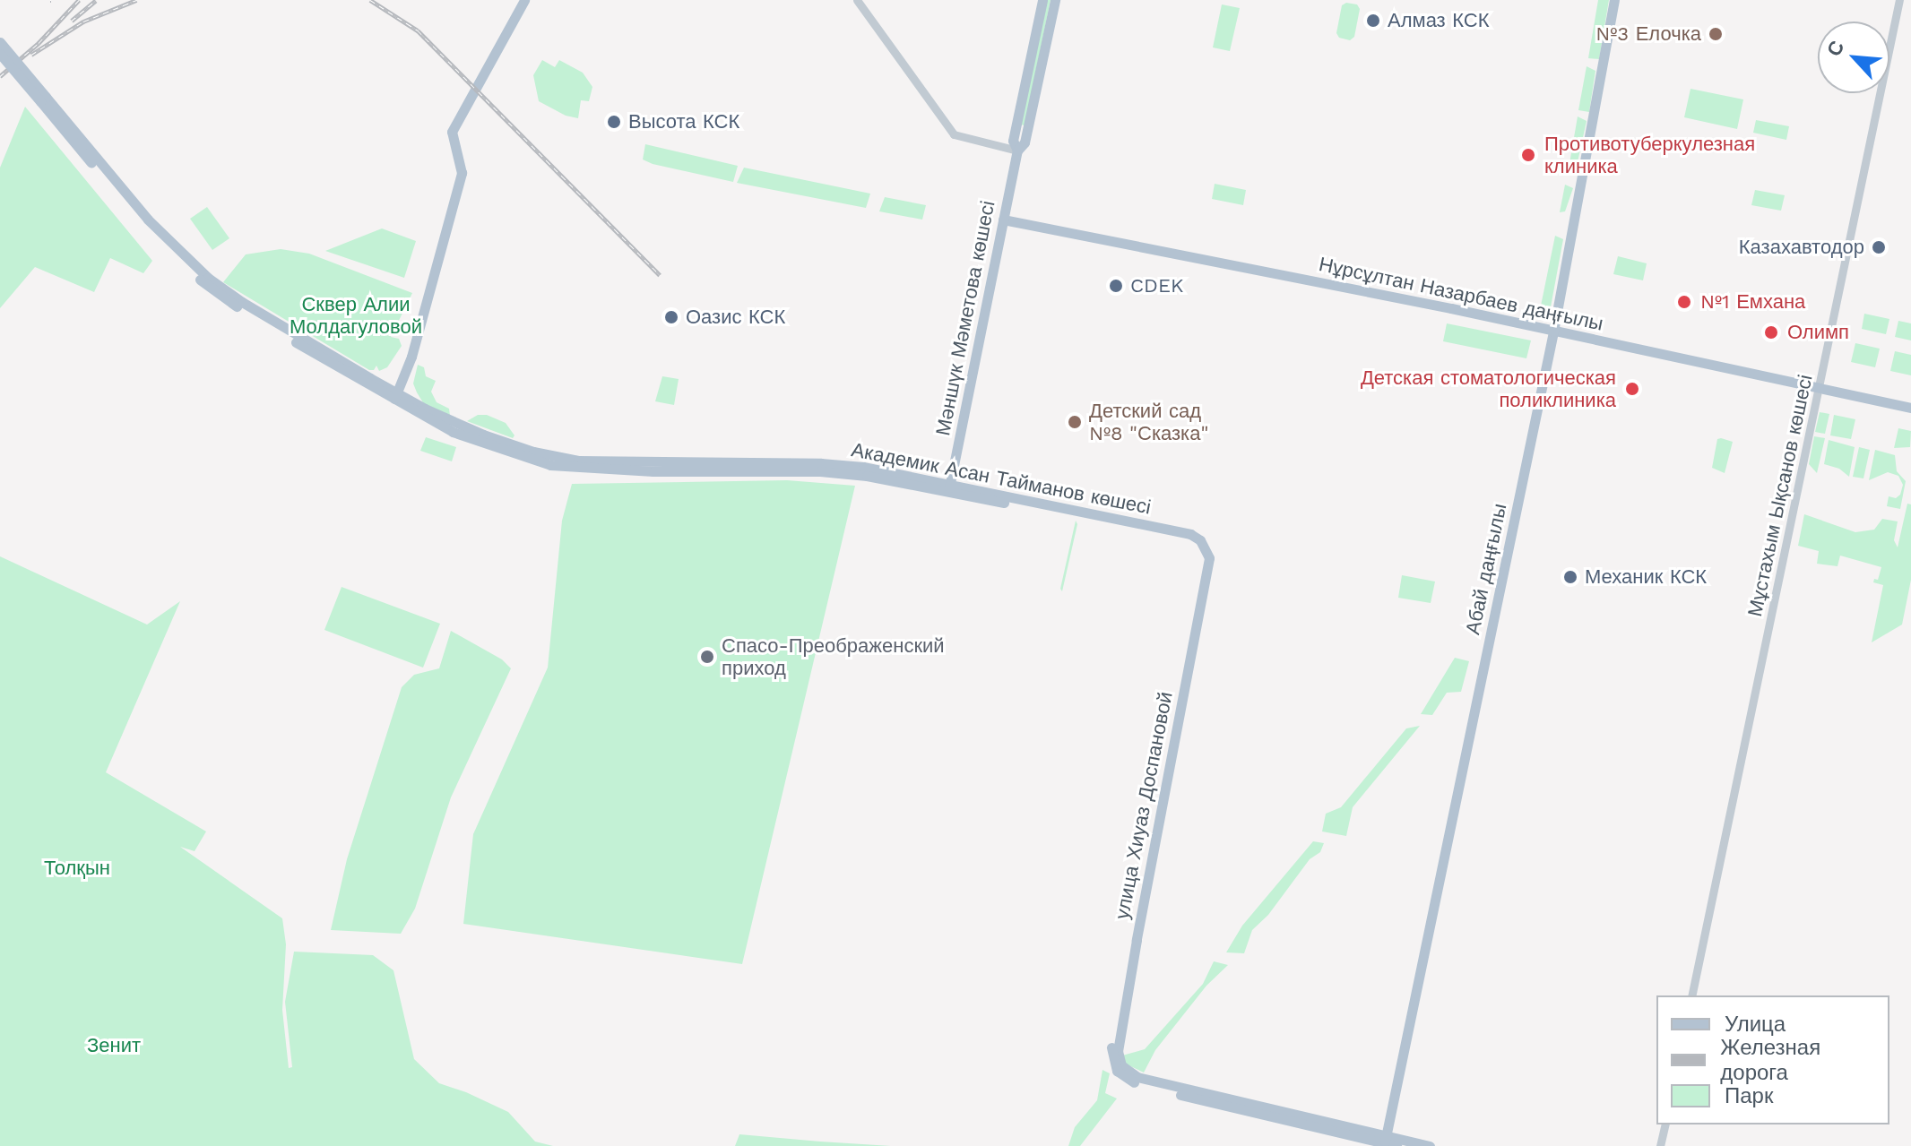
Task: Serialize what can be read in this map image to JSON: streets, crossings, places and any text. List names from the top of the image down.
{
  "streets": {
    "main road": [
      "Нұрсұлтан Назарбаев даңғылы",
      "Мәншүк Мәметова көшесі",
      "Академик Асан Тайманов көшесі",
      "Абай даңғылы",
      "улица Хиуаз Доспановой"
    ],
    "street": ["Мұстахым Ықсанов көшесі"]
  },
  "crossings": [
    ["Нұрсұлтан Назарбаев даңғылы", "Мәншүк Мәметова көшесі"],
    ["Нұрсұлтан Назарбаев даңғылы", "Мұстахым Ықсанов көшесі"],
    ["Нұрсұлтан Назарбаев даңғылы", "Абай даңғылы"],
    ["Мәншүк Мәметова көшесі", "Академик Асан Тайманов көшесі"],
    ["Академик Асан Тайманов көшесі", "улица Хиуаз Доспановой"]
  ],
  "parks": ["Сквер Алии Молдагуловой", "Толқын", "Зенит"],
  "places": [
    "Алмаз КСК",
    "№3 Елочка",
    "Высота КСК",
    "Противотуберкулезная клиника",
    "Казахавтодор",
    "CDEK",
    "№1 Емхана",
    "Оазис КСК",
    "Олимп",
    "Детская стоматологическая поликлиника",
    "Детский сад №8 \"Сказка\"",
    "Механик КСК",
    "Спасо-Преображенский приход"
  ],
  "legend": ["Улица", "Железная дорога", "Парк"],
  "north": "top left"
}
